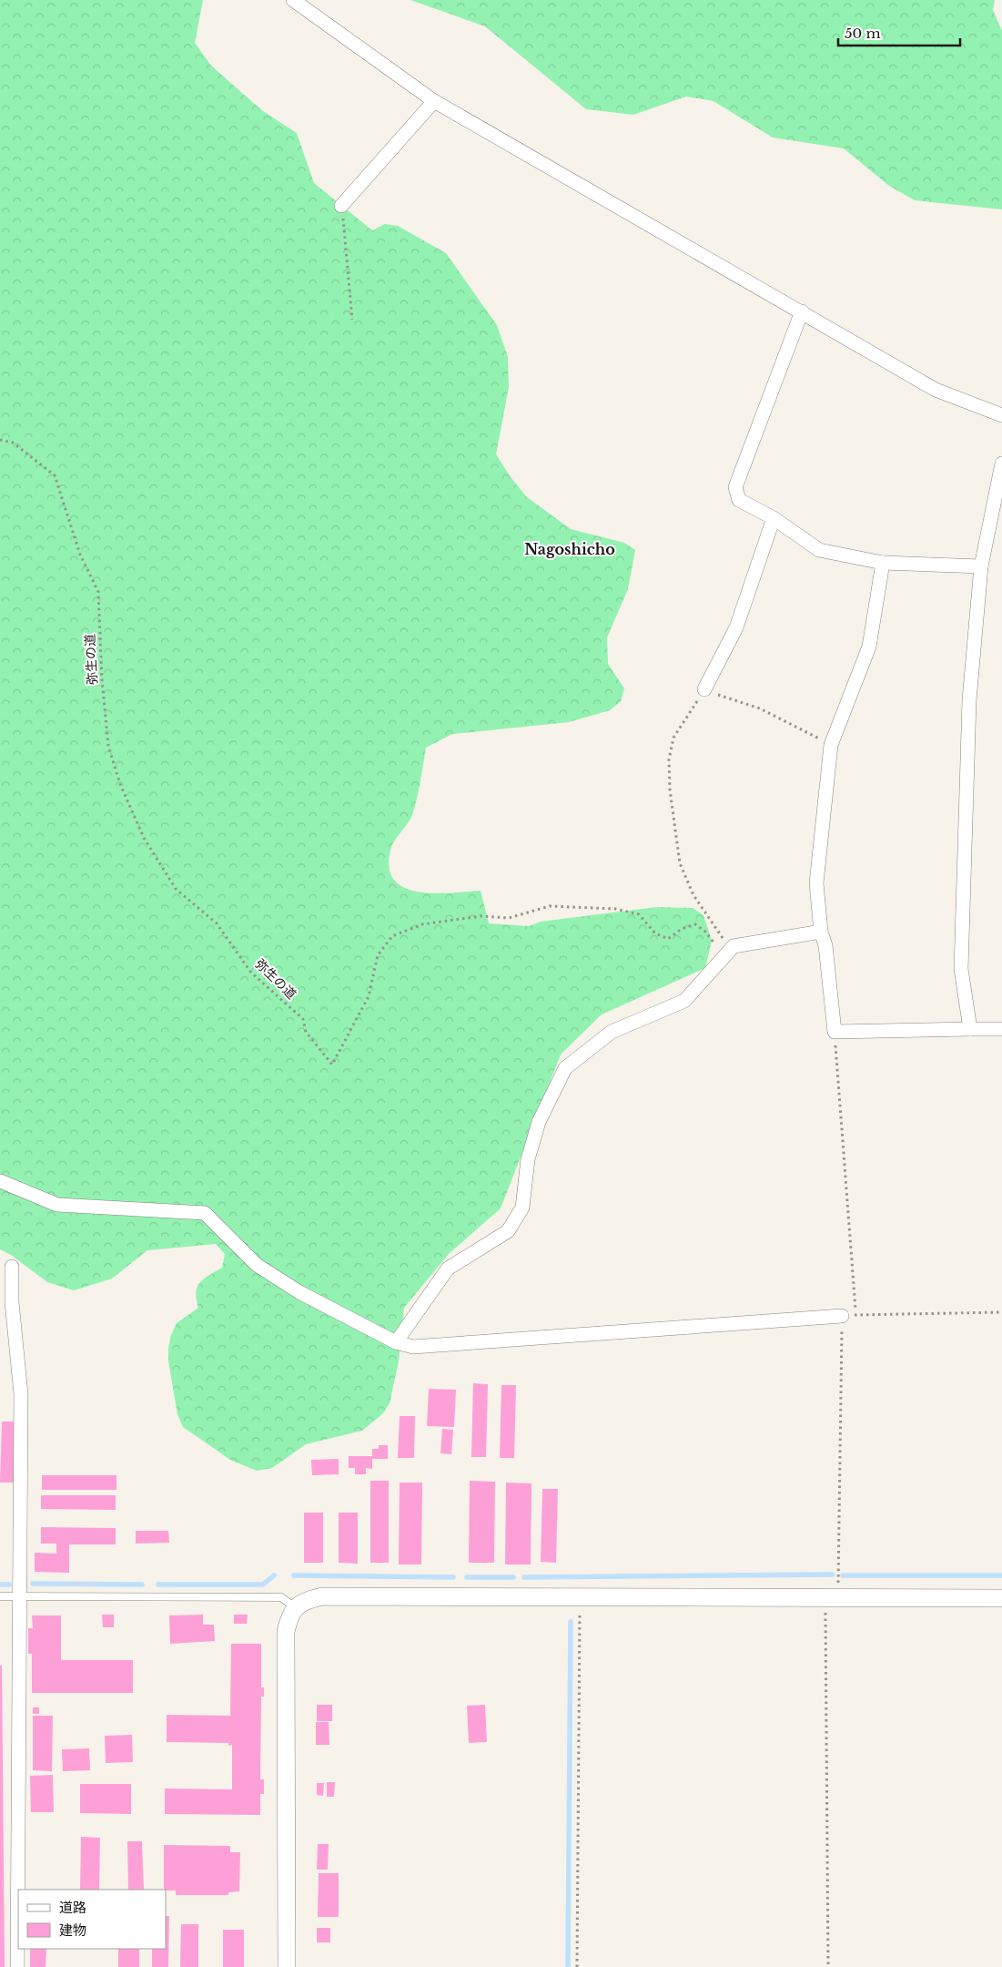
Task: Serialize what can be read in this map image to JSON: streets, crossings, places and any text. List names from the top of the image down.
{
  "streets": {
    "path": ["弥生の道"]
  },
  "districts": ["Nagoshicho"],
  "legend": ["道路", "建物"],
  "scale_bar": "50 m"
}
